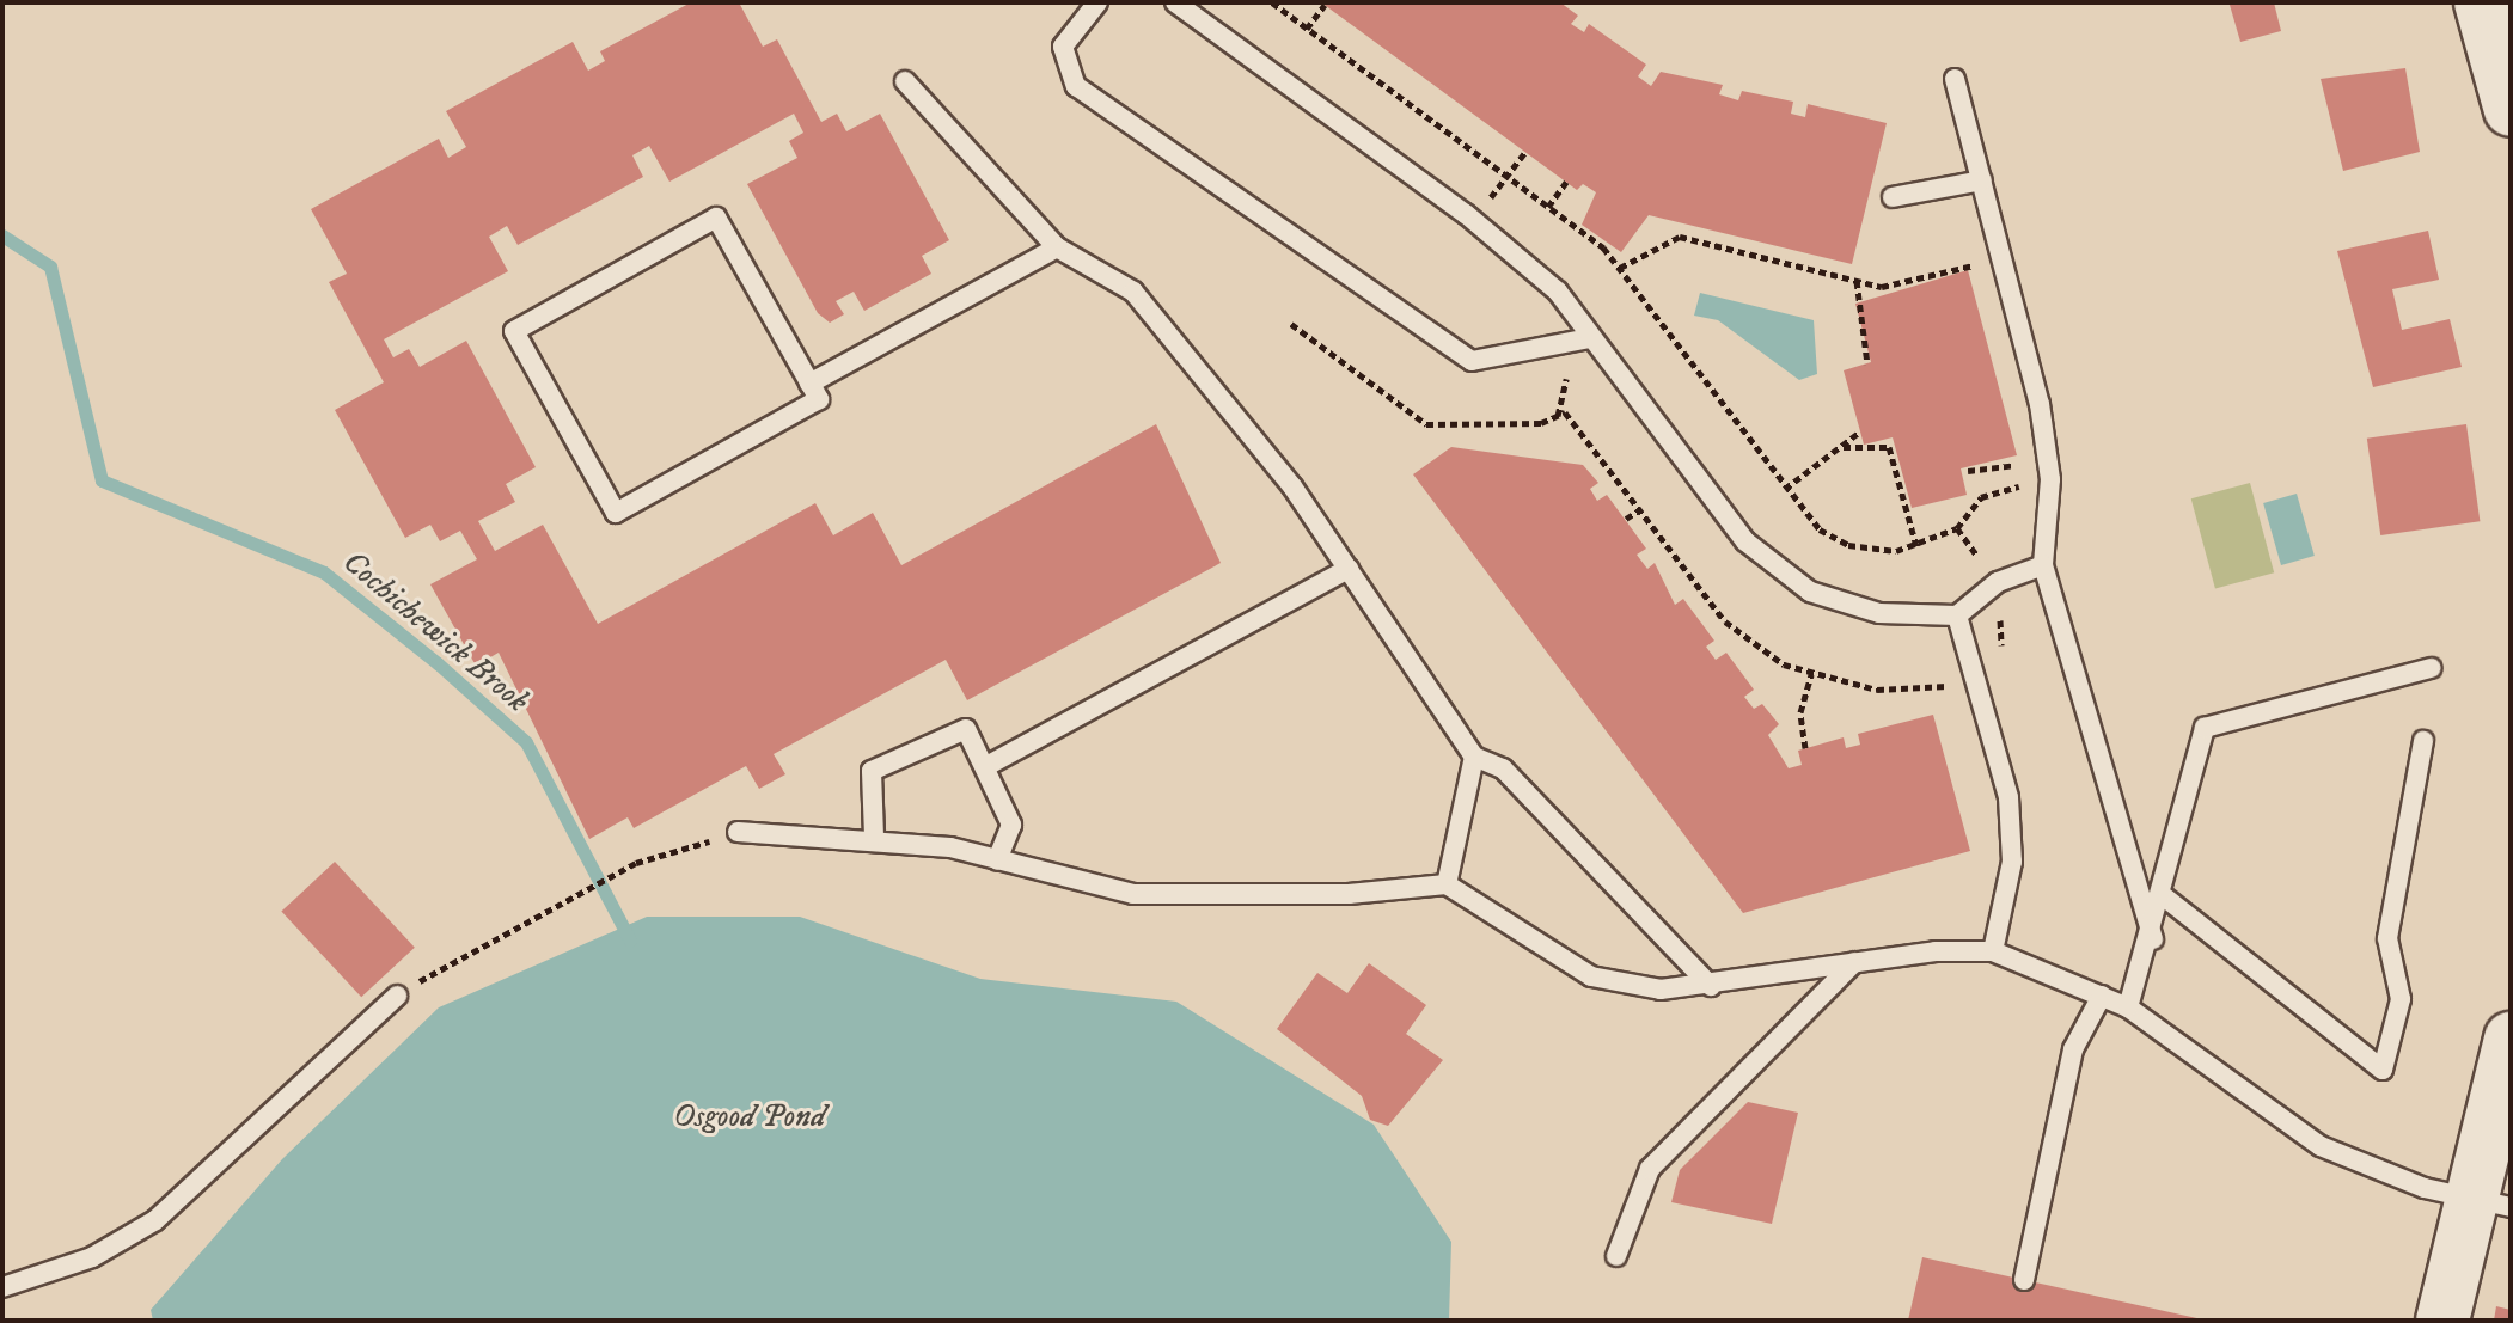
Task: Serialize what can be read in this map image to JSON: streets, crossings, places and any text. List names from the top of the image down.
{
  "water": ["Cochichewick Brook", "Osgood Pond"]
}
